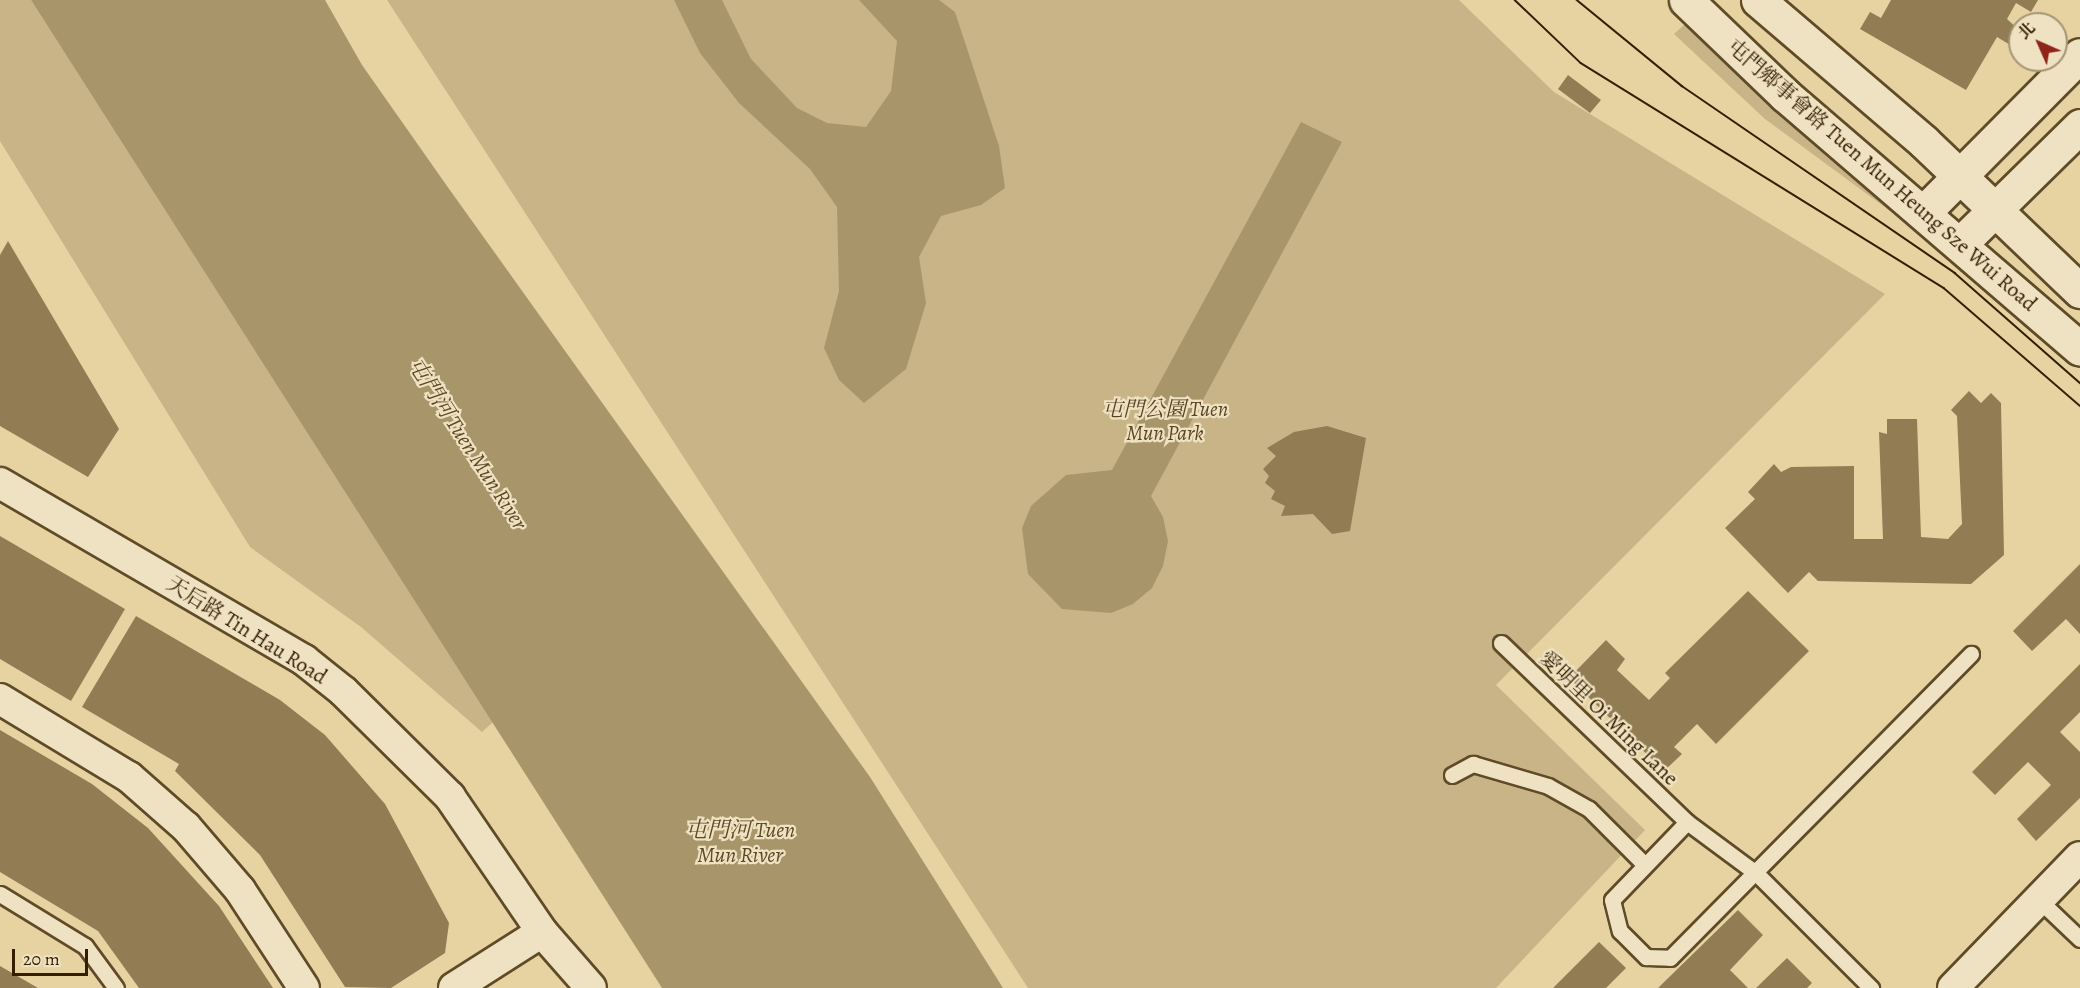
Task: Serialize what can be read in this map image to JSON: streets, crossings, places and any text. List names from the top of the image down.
{
  "streets": {
    "main road": ["屯門鄉事會路 Tuen Mun Heung Sze Wui Road"],
    "street": ["天后路 Tin Hau Road"],
    "lane": ["愛明里 Oi Ming Lane"]
  },
  "water": ["屯門河 Tuen Mun River"],
  "parks": ["屯門公園 Tuen Mun Park"],
  "scale_bar": "20 m",
  "north": "top left"
}
